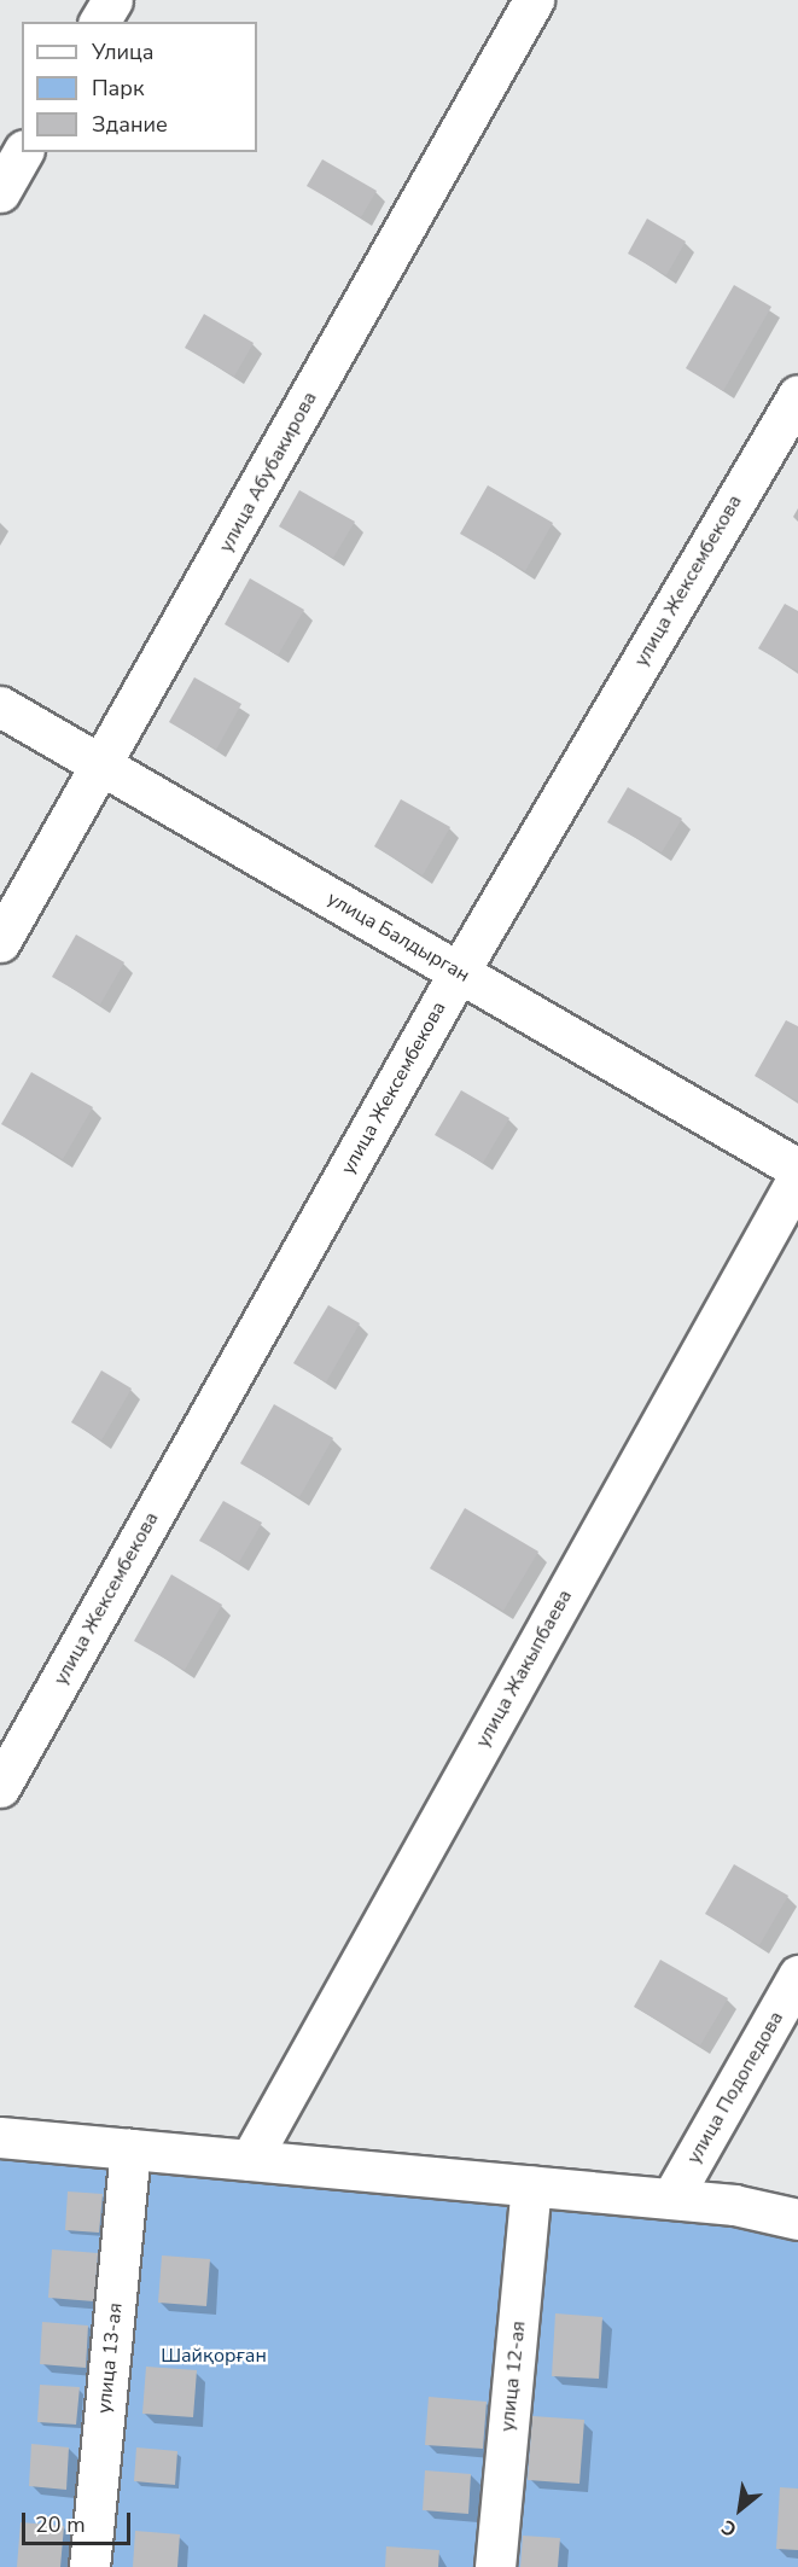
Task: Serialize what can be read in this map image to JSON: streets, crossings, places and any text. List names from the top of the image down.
{
  "streets": {
    "street": [
      "улица Абубакирова",
      "улица Жексембекова",
      "улица Балдырган",
      "улица Жакыпбаева",
      "улица Подопедова",
      "улица 13-ая",
      "улица 12-ая"
    ]
  },
  "crossings": [
    ["улица Абубакирова", "улица Балдырган"],
    ["улица Жексембекова", "улица Балдырган"]
  ],
  "parks": ["Шайқорған"],
  "legend": ["Улица", "Парк", "Здание"],
  "scale_bar": "20 m",
  "north": "bottom left"
}
